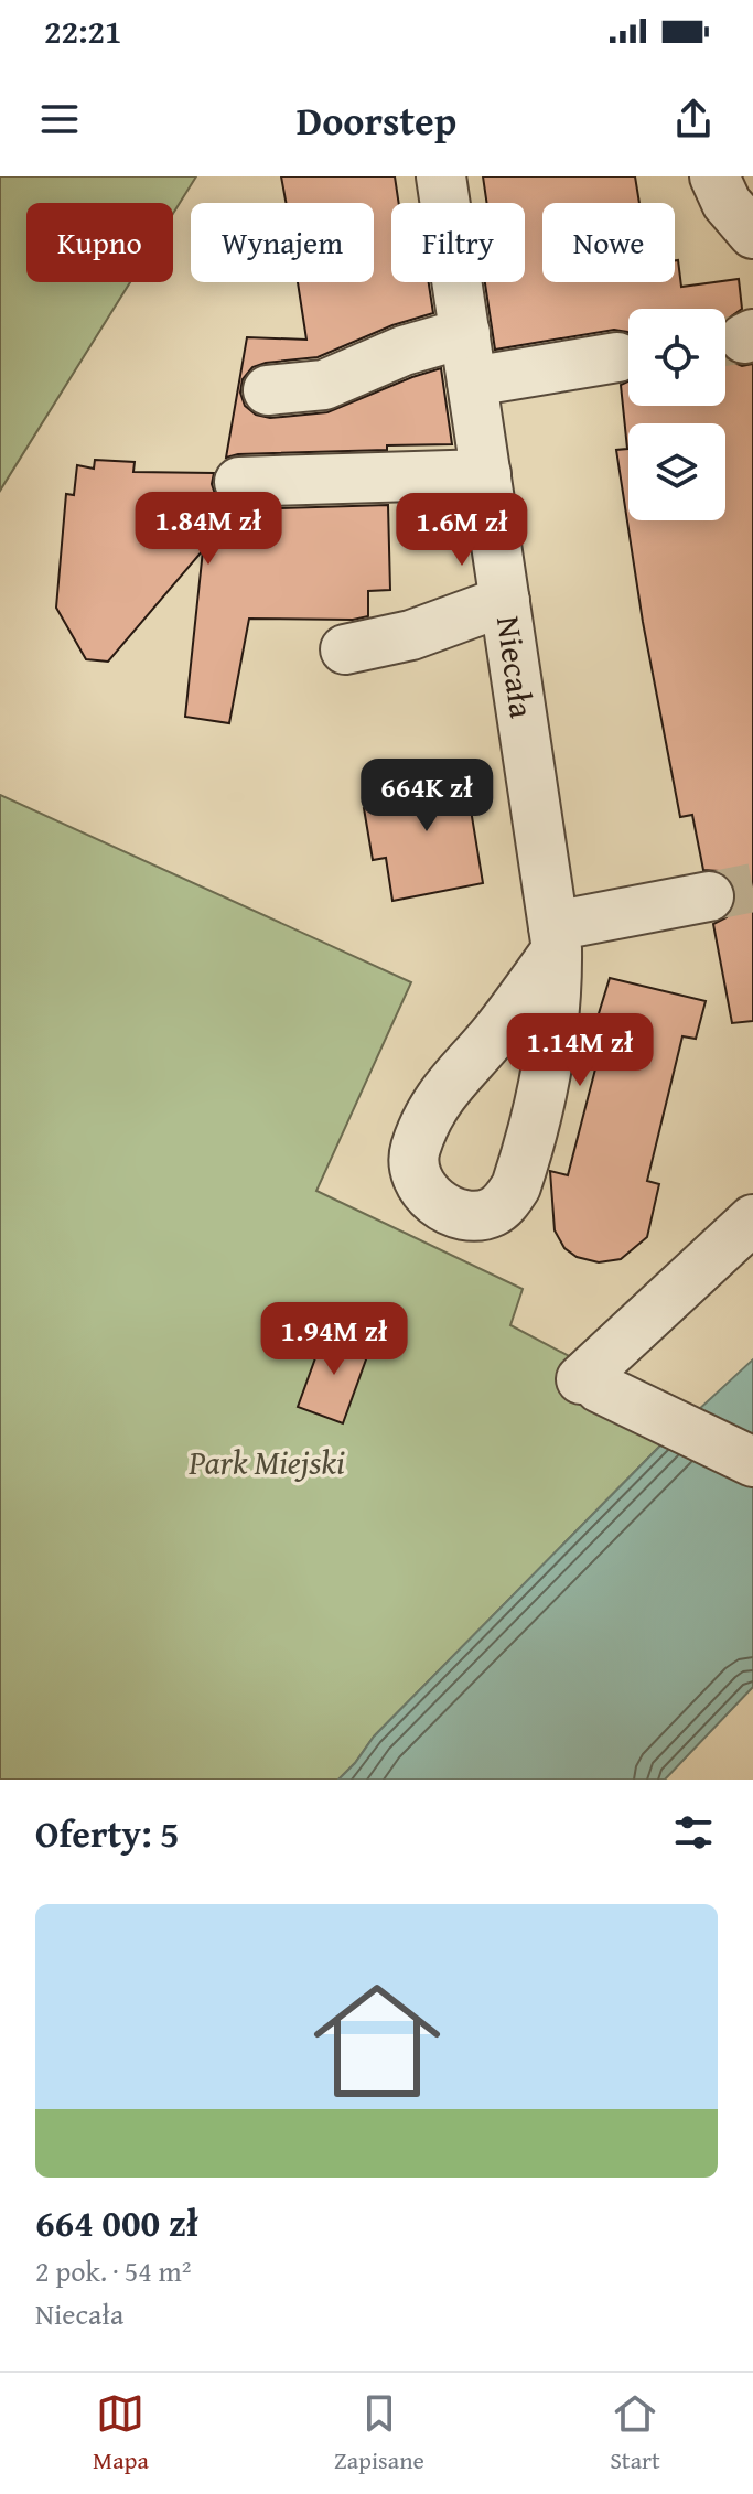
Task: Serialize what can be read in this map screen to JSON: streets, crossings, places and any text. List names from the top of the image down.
{
  "streets": {
    "street": ["Niecała"]
  },
  "parks": ["Park Miejski"],
  "page": {
    "status": "22:21",
    "header": "Doorstep",
    "chip": [
      "Kupno",
      "Wynajem",
      "Filtry",
      "Nowe"
    ],
    "price": [
      "1.84M zł",
      "1.6M zł",
      "664K zł",
      "1.14M zł",
      "1.94M zł"
    ],
    "heading": "Oferty: 5",
    "list": [
      {
        "name": "664 000 zł",
        "note": "2 pok. · 54 m² · Niecała"
      }
    ],
    "tabs": ["Mapa", "Zapisane", "Start"]
  }
}
